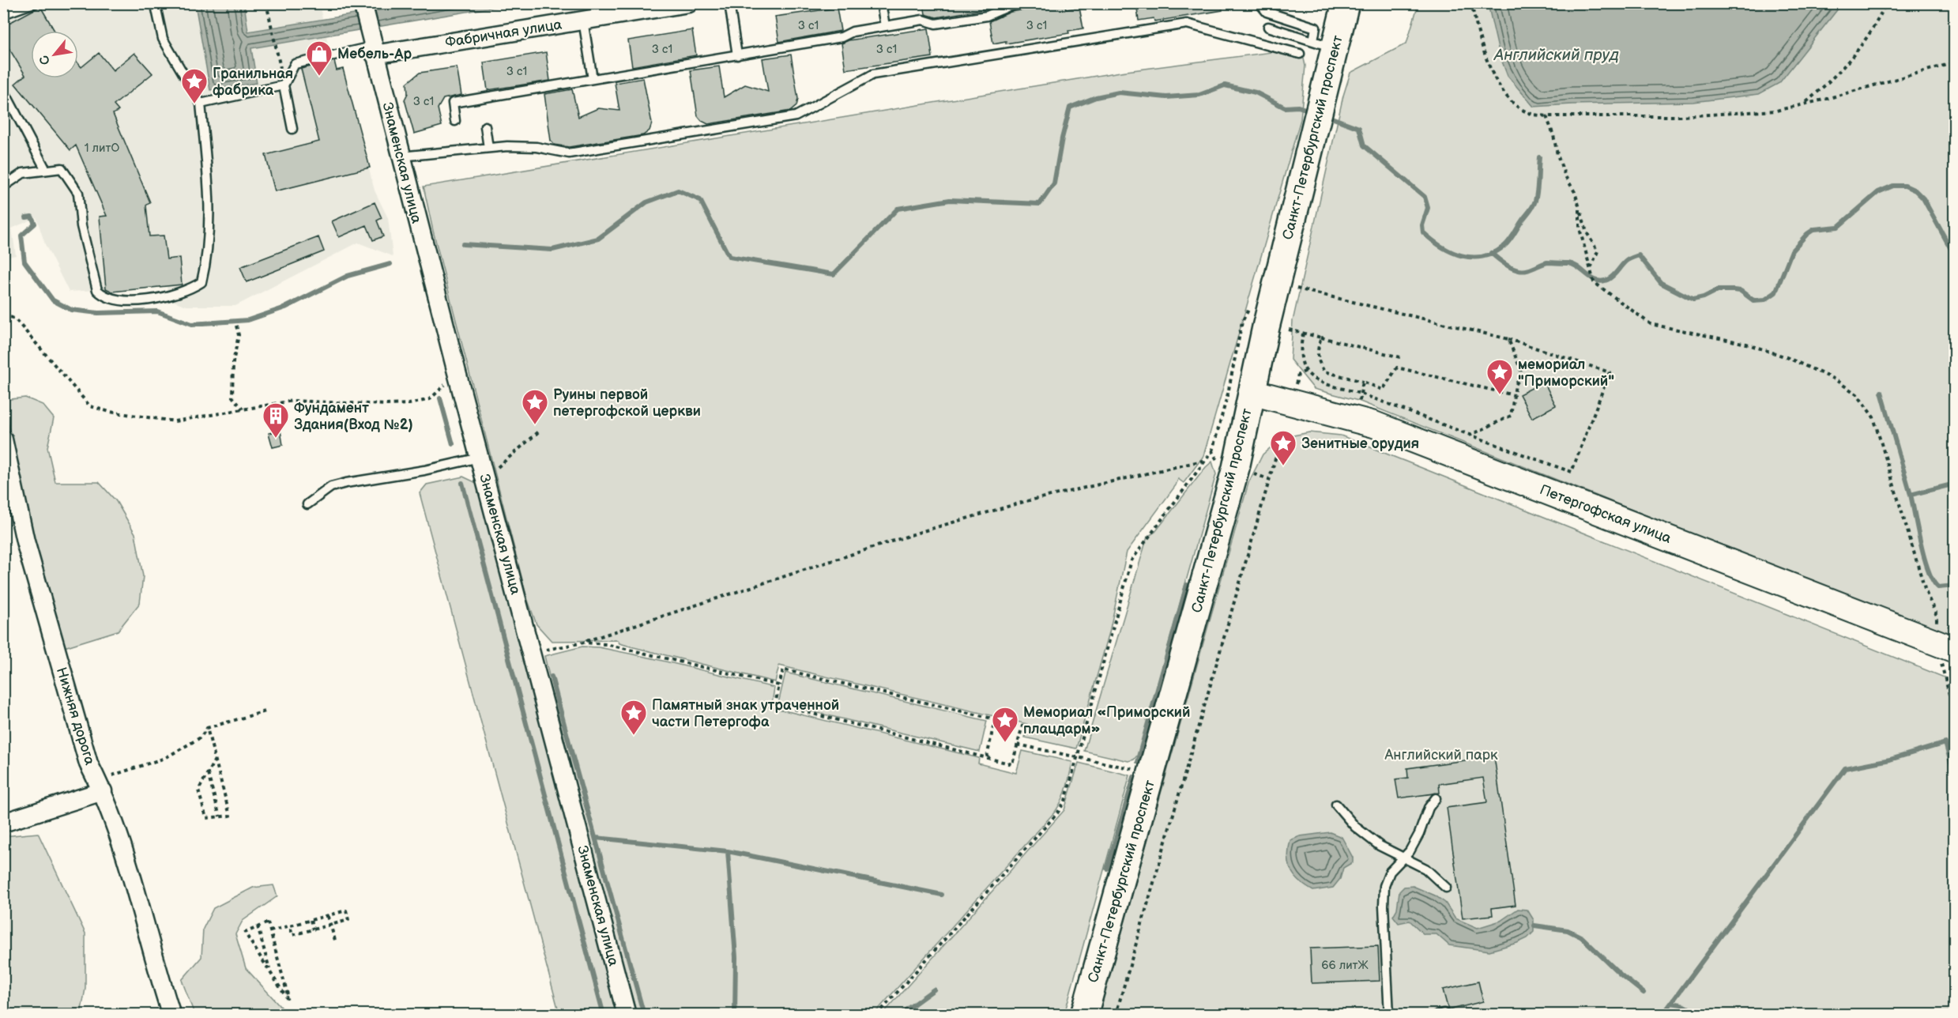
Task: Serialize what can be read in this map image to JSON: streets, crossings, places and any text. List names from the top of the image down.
{
  "streets": {
    "main road": ["Санкт-Петербургский проспект", "Петергофская улица"],
    "street": ["Фабричная улица", "Знаменская улица", "Нижняя дорога"]
  },
  "crossings": [
    ["Фабричная улица", "Знаменская улица"],
    ["Санкт-Петербургский проспект", "Петергофская улица"]
  ],
  "water": ["Английский пруд"],
  "parks": ["Английский парк"],
  "places": {
    "shop": ["Мебель-Ар"],
    "place": [
      "Гранильная фабрика",
      "мемориал \"Приморский\"",
      "Руины первой петергофской церкви",
      "Зенитные орудия",
      "Памятный знак утраченной части Петергофа",
      "Мемориал «Приморский плацдарм»"
    ],
    "building": ["Фундамент Здания(Вход №2)"]
  },
  "house_numbers": [
    "3 с1",
    "3 с1",
    "3 с1",
    "3 с1",
    "3 с1",
    "3 с1",
    "1 литО",
    "66 литЖ"
  ],
  "north": "bottom left"
}
